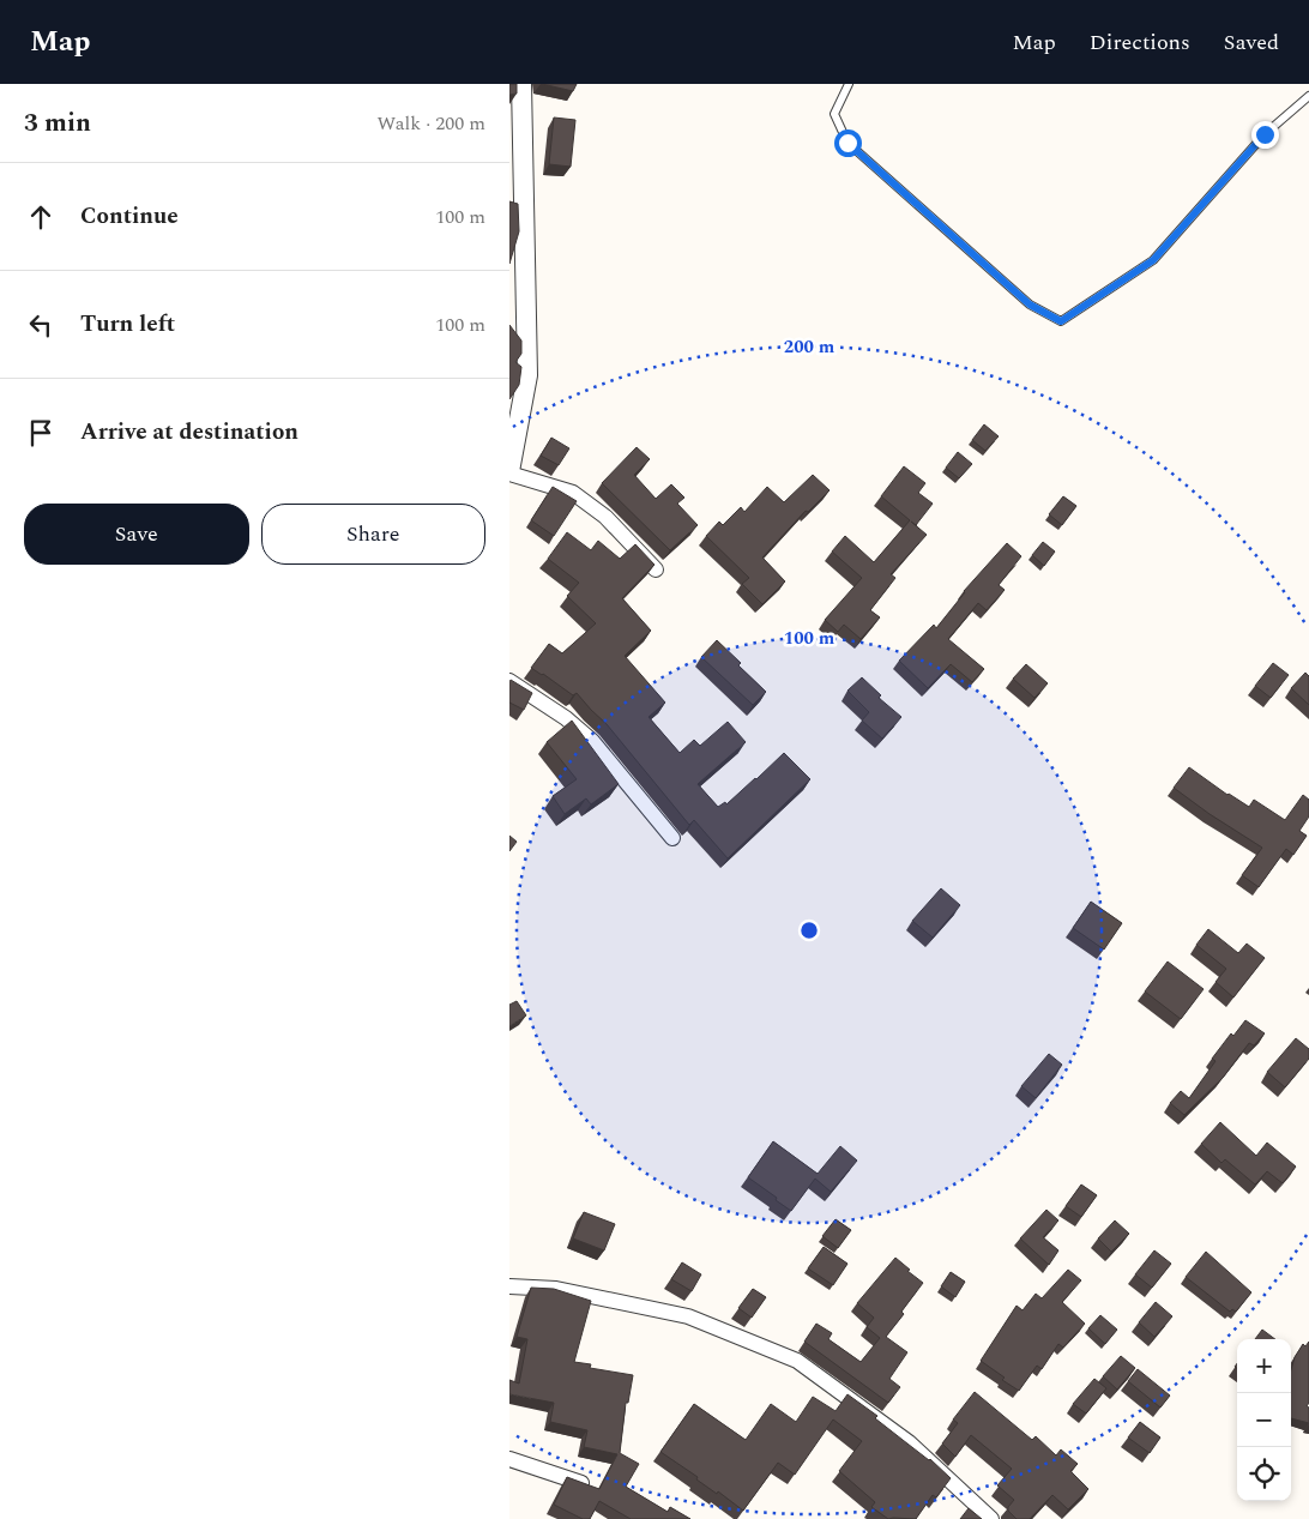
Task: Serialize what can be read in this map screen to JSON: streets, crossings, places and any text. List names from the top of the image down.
{
  "page": {
    "header": "Map",
    "nav": ["Map", "Directions", "Saved"],
    "heading": ["3 min", "Walk · 200 m"],
    "list": [
      ["Continue", "100 m"],
      ["Turn left", "100 m"],
      "Arrive at destination"
    ],
    "buttons": ["Save", "Share"],
    "map_buttons": ["+", "−"]
  },
  "rings": ["200 m", "100 m"]
}
